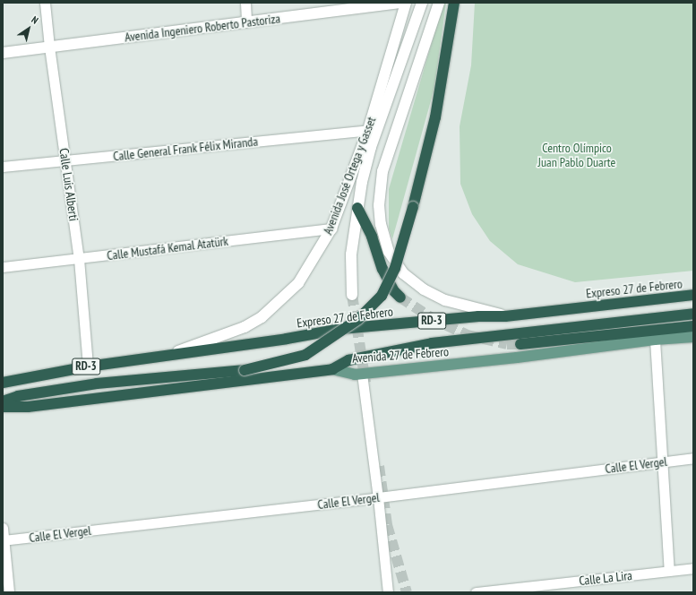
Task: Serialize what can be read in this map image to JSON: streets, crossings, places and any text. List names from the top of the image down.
{
  "streets": {
    "highway": ["Expreso 27 de Febrero", "RD-3", "Avenida 27 de Febrero"],
    "main road": ["Avenida Ingeniero Roberto Pastoriza", "Avenida José Ortega y Gasset"],
    "street": [
      "Calle General Frank Félix Miranda",
      "Calle Luis Alberti",
      "Calle Mustafá Kemal Atatürk",
      "Calle El Vergel",
      "Calle La Lira"
    ]
  },
  "crossings": [
    ["Avenida Ingeniero Roberto Pastoriza", "Calle Luis Alberti"],
    ["Calle General Frank Félix Miranda", "Avenida José Ortega y Gasset"],
    ["Calle General Frank Félix Miranda", "Calle Luis Alberti"],
    ["Avenida José Ortega y Gasset", "Calle Mustafá Kemal Atatürk"],
    ["Avenida José Ortega y Gasset", "Expreso 27 de Febrero"],
    ["Calle Luis Alberti", "Calle Mustafá Kemal Atatürk"],
    ["Calle Luis Alberti", "Expreso 27 de Febrero"],
    ["RD-3", "Avenida 27 de Febrero"]
  ],
  "parks": ["Centro Olímpico Juan Pablo Duarte"],
  "north": "top right"
}
